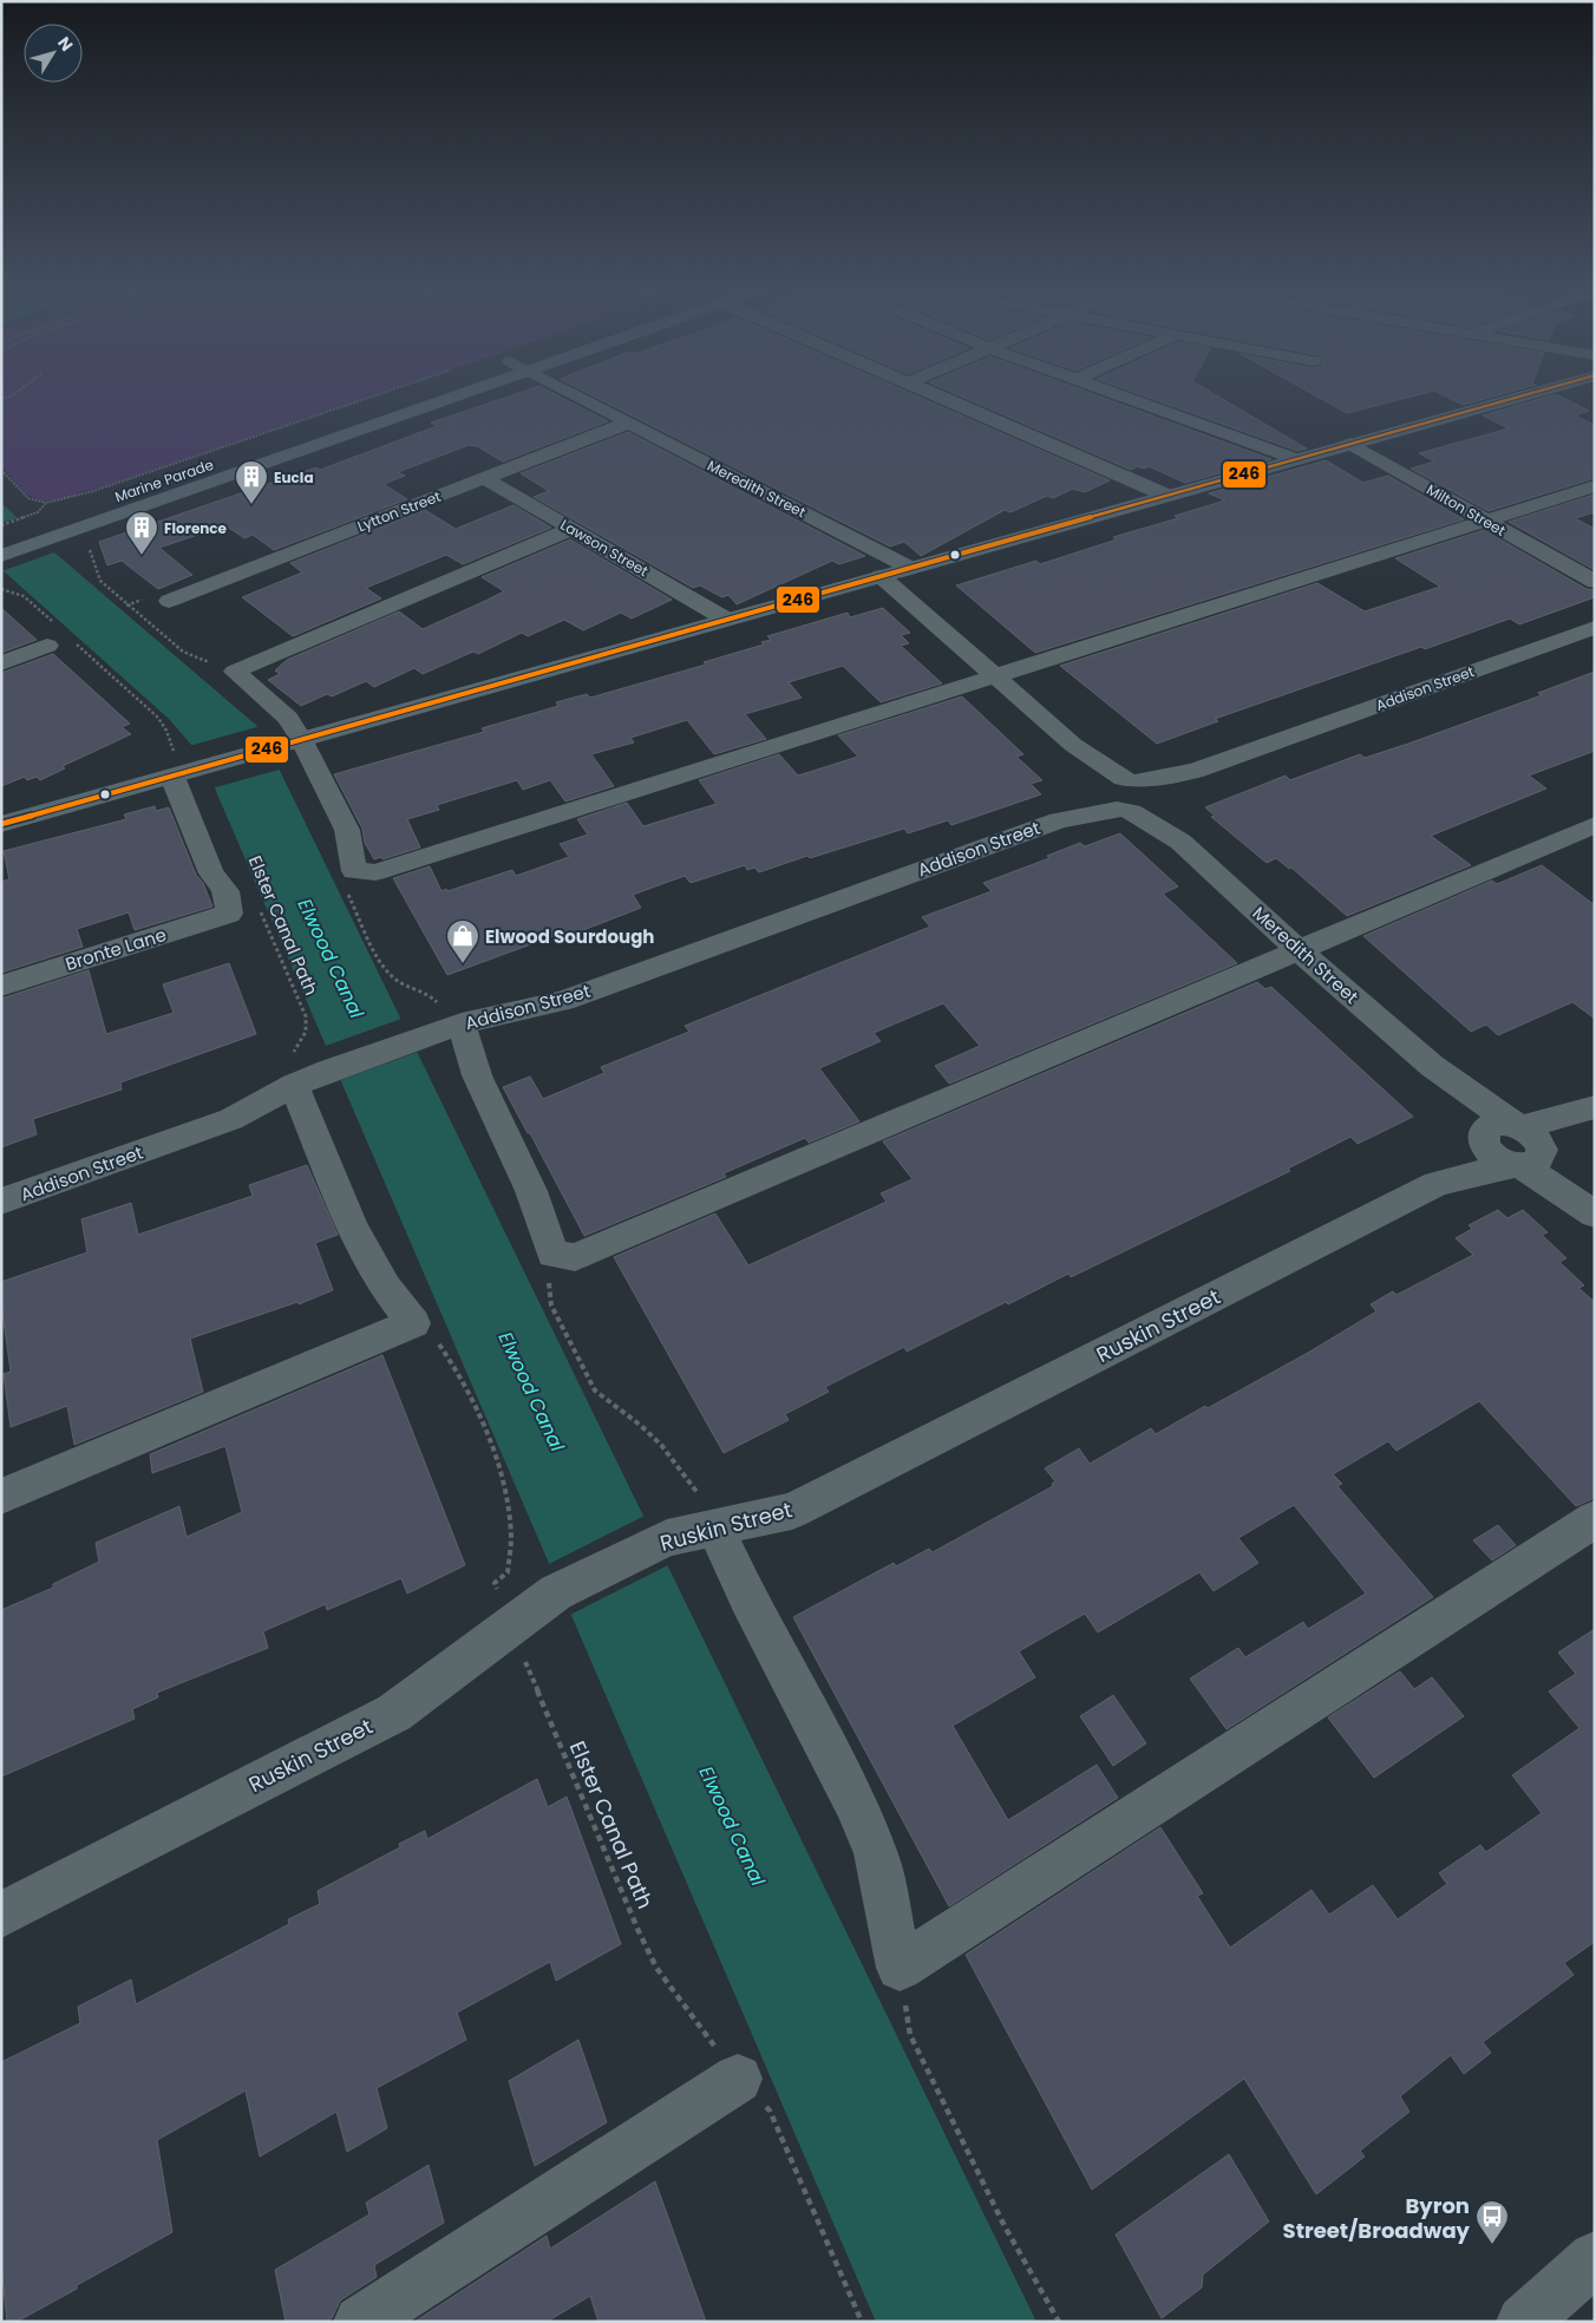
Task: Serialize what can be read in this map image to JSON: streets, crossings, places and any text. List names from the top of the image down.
{
  "streets": {
    "main road": ["Marine Parade"],
    "street": [
      "Meredith Street",
      "Milton Street",
      "Lytton Street",
      "Lawson Street",
      "Addison Street",
      "Bronte Lane",
      "Ruskin Street"
    ],
    "path": ["Elster Canal Path"]
  },
  "crossings": [
    ["Meredith Street", "Lytton Street"],
    ["Meredith Street", "Addison Street"],
    ["Meredith Street", "Ruskin Street"],
    ["Lytton Street", "Lawson Street"],
    ["Addison Street", "Elster Canal Path"],
    ["Elster Canal Path", "Ruskin Street"]
  ],
  "water": ["Elwood Canal"],
  "places": {
    "building": ["Eucla", "Florence"],
    "shop": ["Elwood Sourdough"],
    "bus stop": ["Byron Street/Broadway"]
  },
  "lines": ["transit line 246"],
  "north": "top right"
}
